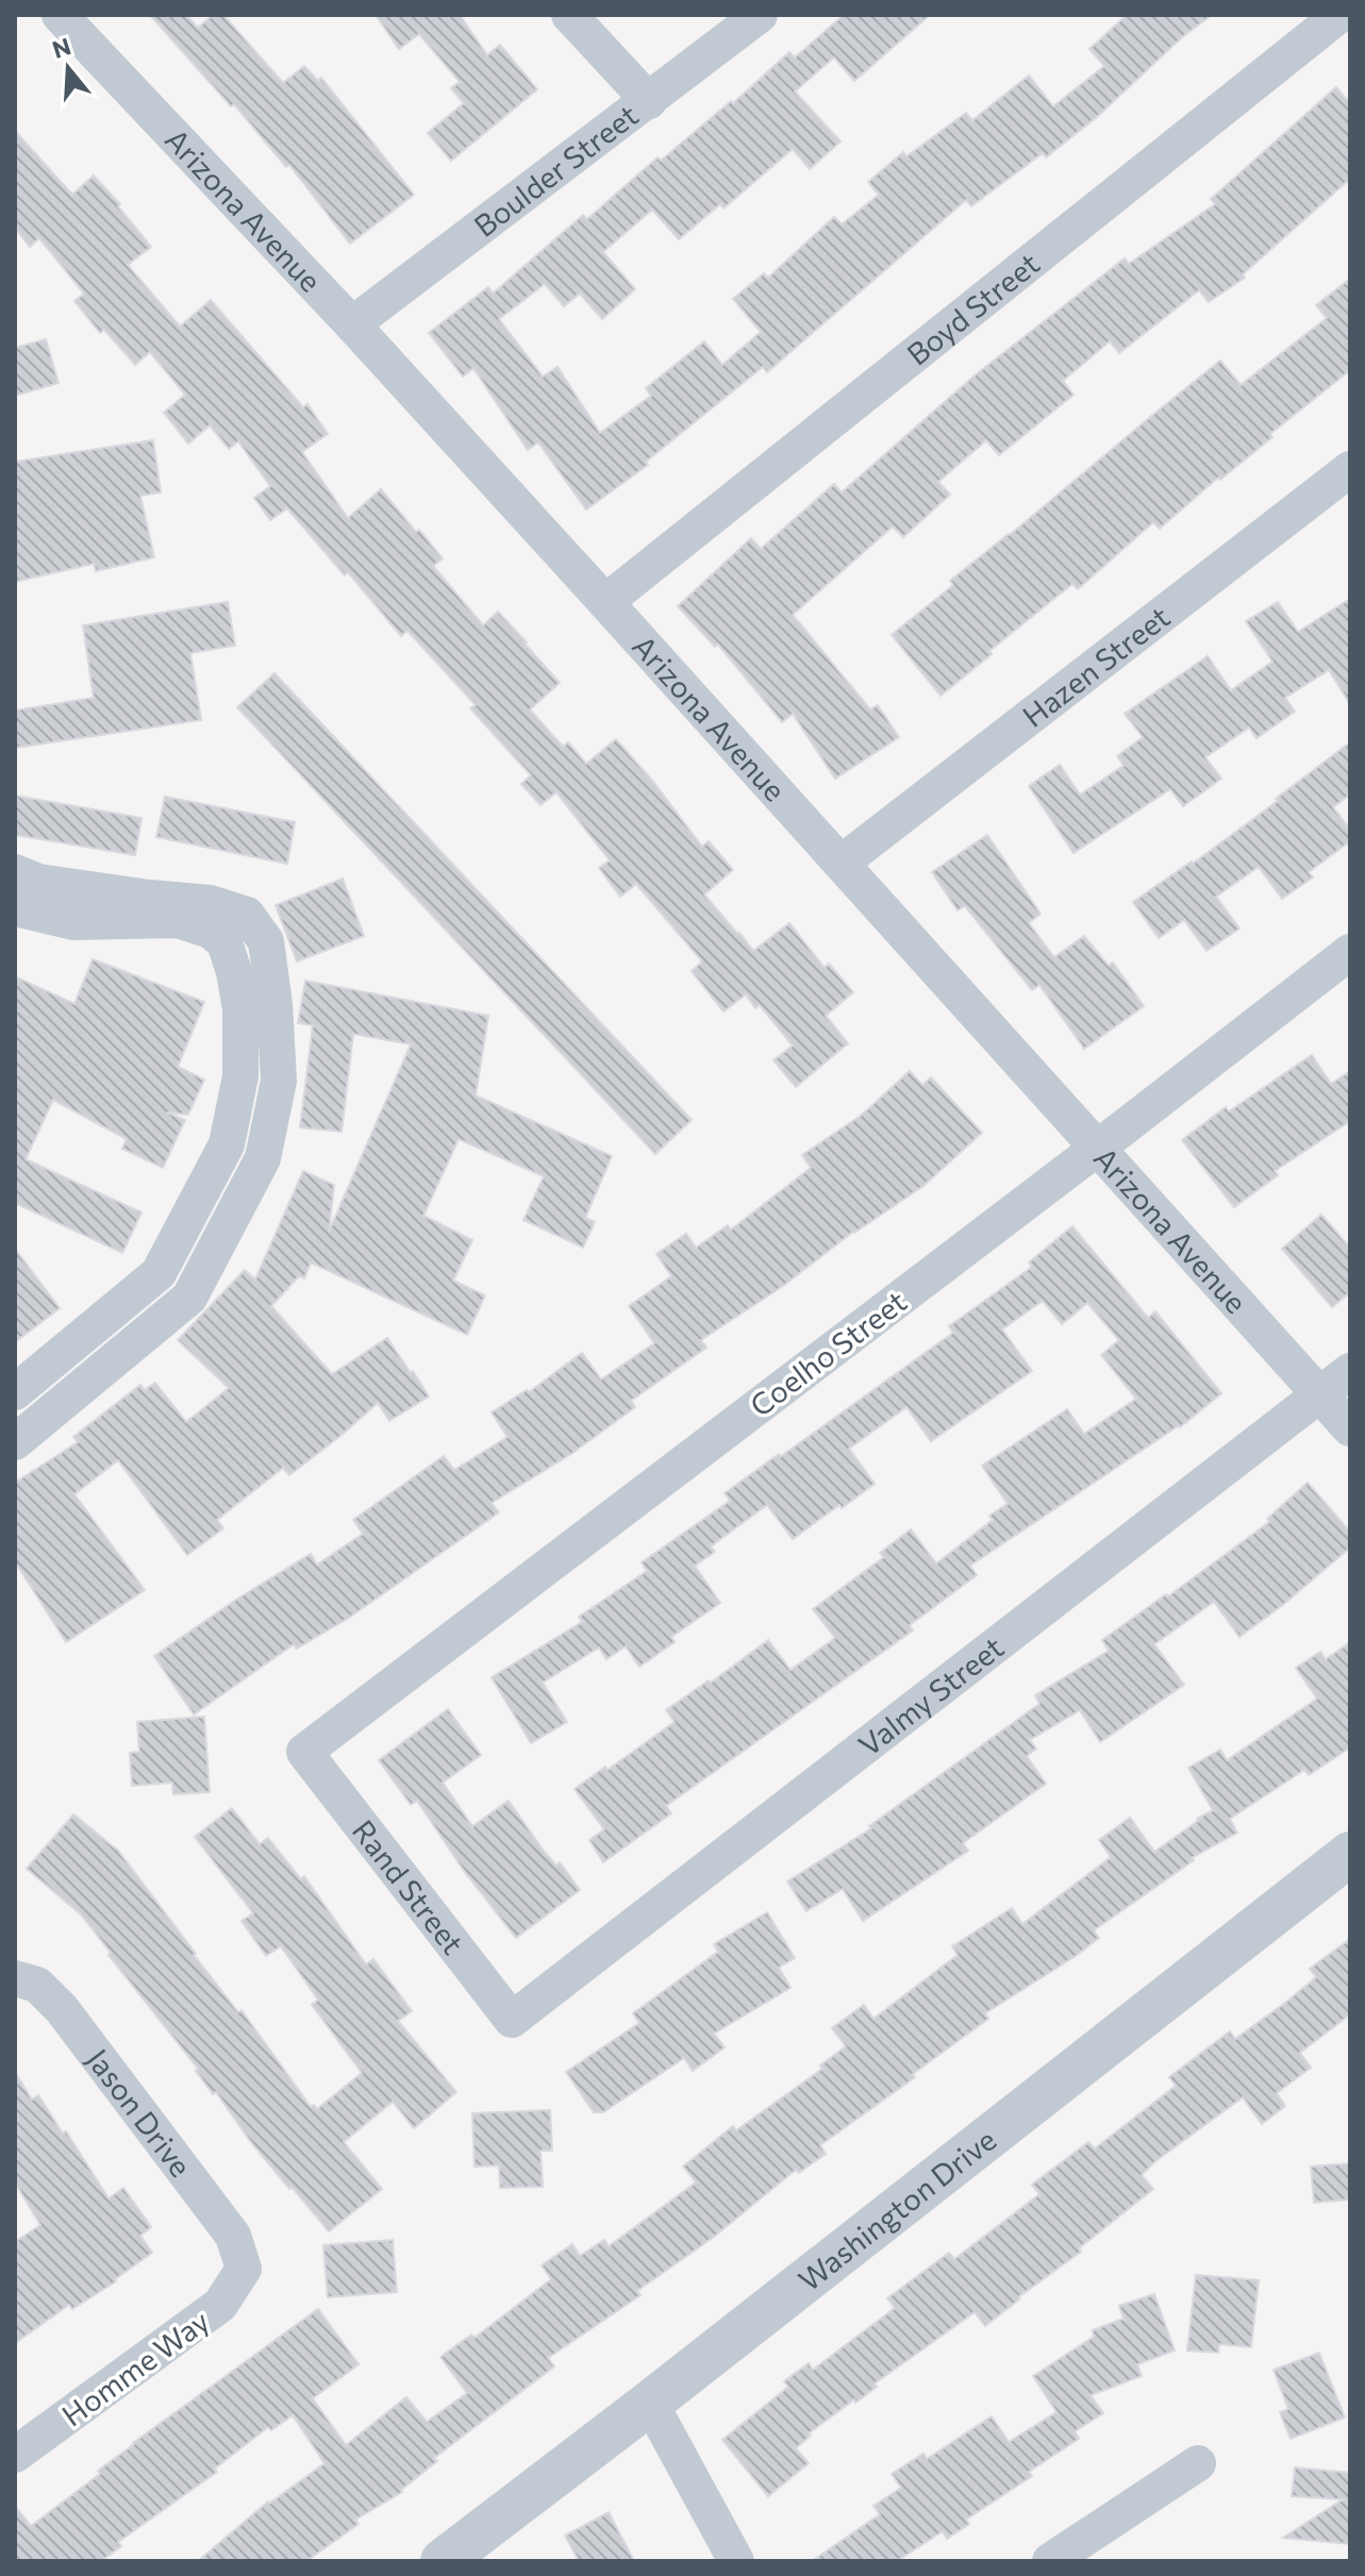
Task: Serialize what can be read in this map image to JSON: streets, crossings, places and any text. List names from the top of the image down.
{
  "streets": {
    "street": [
      "Boulder Street",
      "Arizona Avenue",
      "Boyd Street",
      "Hazen Street",
      "Coelho Street",
      "Valmy Street",
      "Rand Street",
      "Jason Drive",
      "Washington Drive",
      "Homme Way"
    ]
  },
  "crossings": [
    ["Boulder Street", "Arizona Avenue"],
    ["Arizona Avenue", "Boyd Street"],
    ["Arizona Avenue", "Hazen Street"],
    ["Arizona Avenue", "Coelho Street"],
    ["Arizona Avenue", "Valmy Street"],
    ["Coelho Street", "Rand Street"],
    ["Valmy Street", "Rand Street"],
    ["Jason Drive", "Homme Way"]
  ],
  "north": "top"
}
